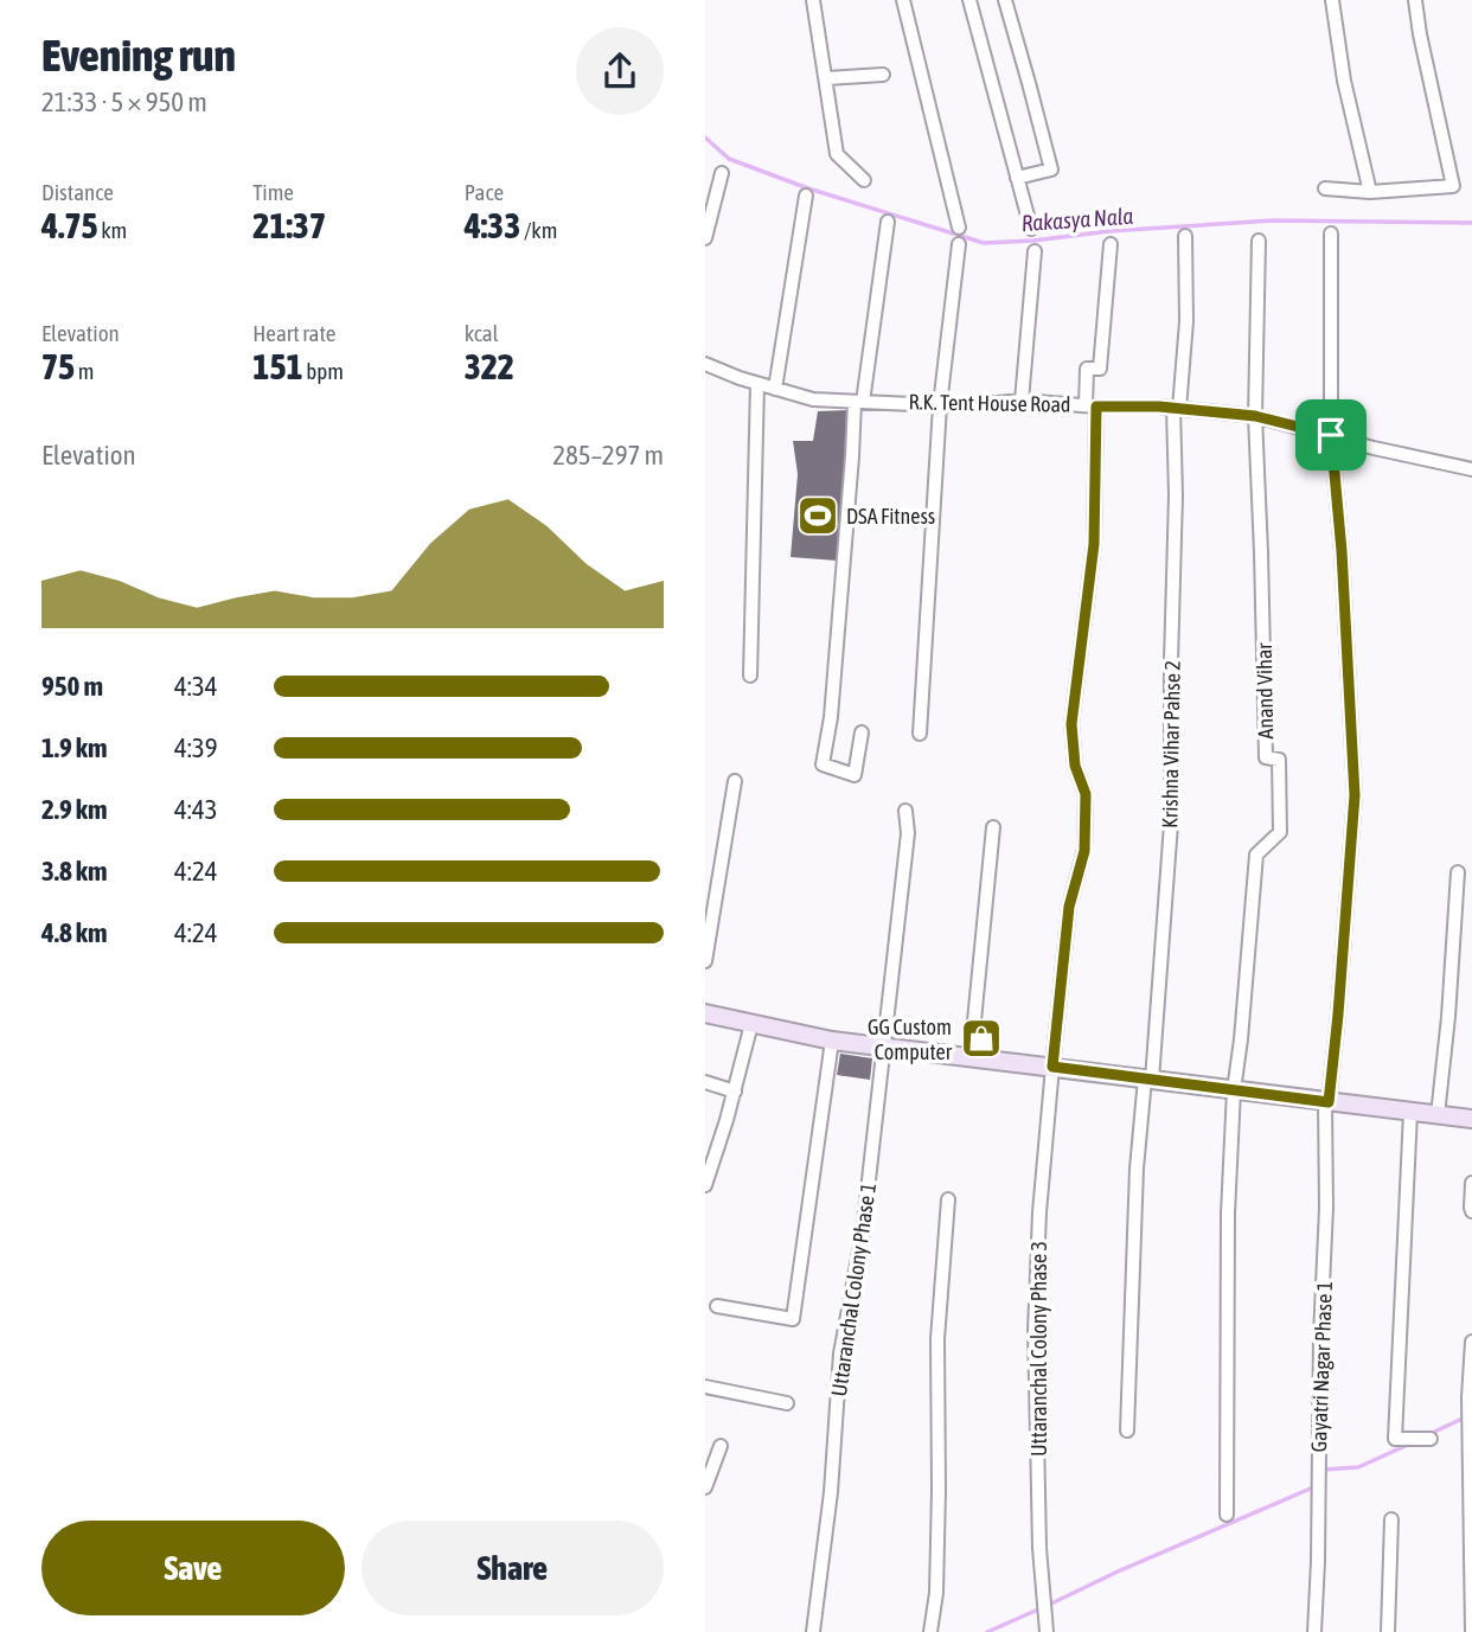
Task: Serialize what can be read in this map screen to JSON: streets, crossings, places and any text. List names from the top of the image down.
{
  "streets": {
    "street": [
      "R.K. Tent House Road",
      "Anand Vihar",
      "Krishna Vihar Pahse 2",
      "Uttaranchal Colony Phase 1",
      "Uttaranchal Colony Phase 3",
      "Gayatri Nagar Phase 1"
    ]
  },
  "crossings": [
    ["R.K. Tent House Road", "Anand Vihar"],
    ["R.K. Tent House Road", "Krishna Vihar Pahse 2"],
    ["R.K. Tent House Road", "Uttaranchal Colony Phase 3"],
    ["R.K. Tent House Road", "Gayatri Nagar Phase 1"]
  ],
  "water": ["Rakasya Nala"],
  "places": {
    "sports": ["DSA Fitness"],
    "shop": ["GG Custom Computer"]
  },
  "page": {
    "heading": ["Evening run", "21:33 · 5 × 950 m"],
    "stats": [
      ["Distance", "4.75 km"],
      ["Time", "21:37"],
      ["Pace", "4:33 /km"],
      ["Elevation", "75 m"],
      ["Heart rate", "151 bpm"],
      ["kcal", "322"]
    ],
    "chart": ["Elevation", "285–297 m"],
    "list": [
      {
        "name": "950 m",
        "note": "4:34"
      },
      {
        "name": "1.9 km",
        "note": "4:39"
      },
      {
        "name": "2.9 km",
        "note": "4:43"
      },
      {
        "name": "3.8 km",
        "note": "4:24"
      },
      {
        "name": "4.8 km",
        "note": "4:24"
      }
    ],
    "buttons": ["Save", "Share"]
  }
}
